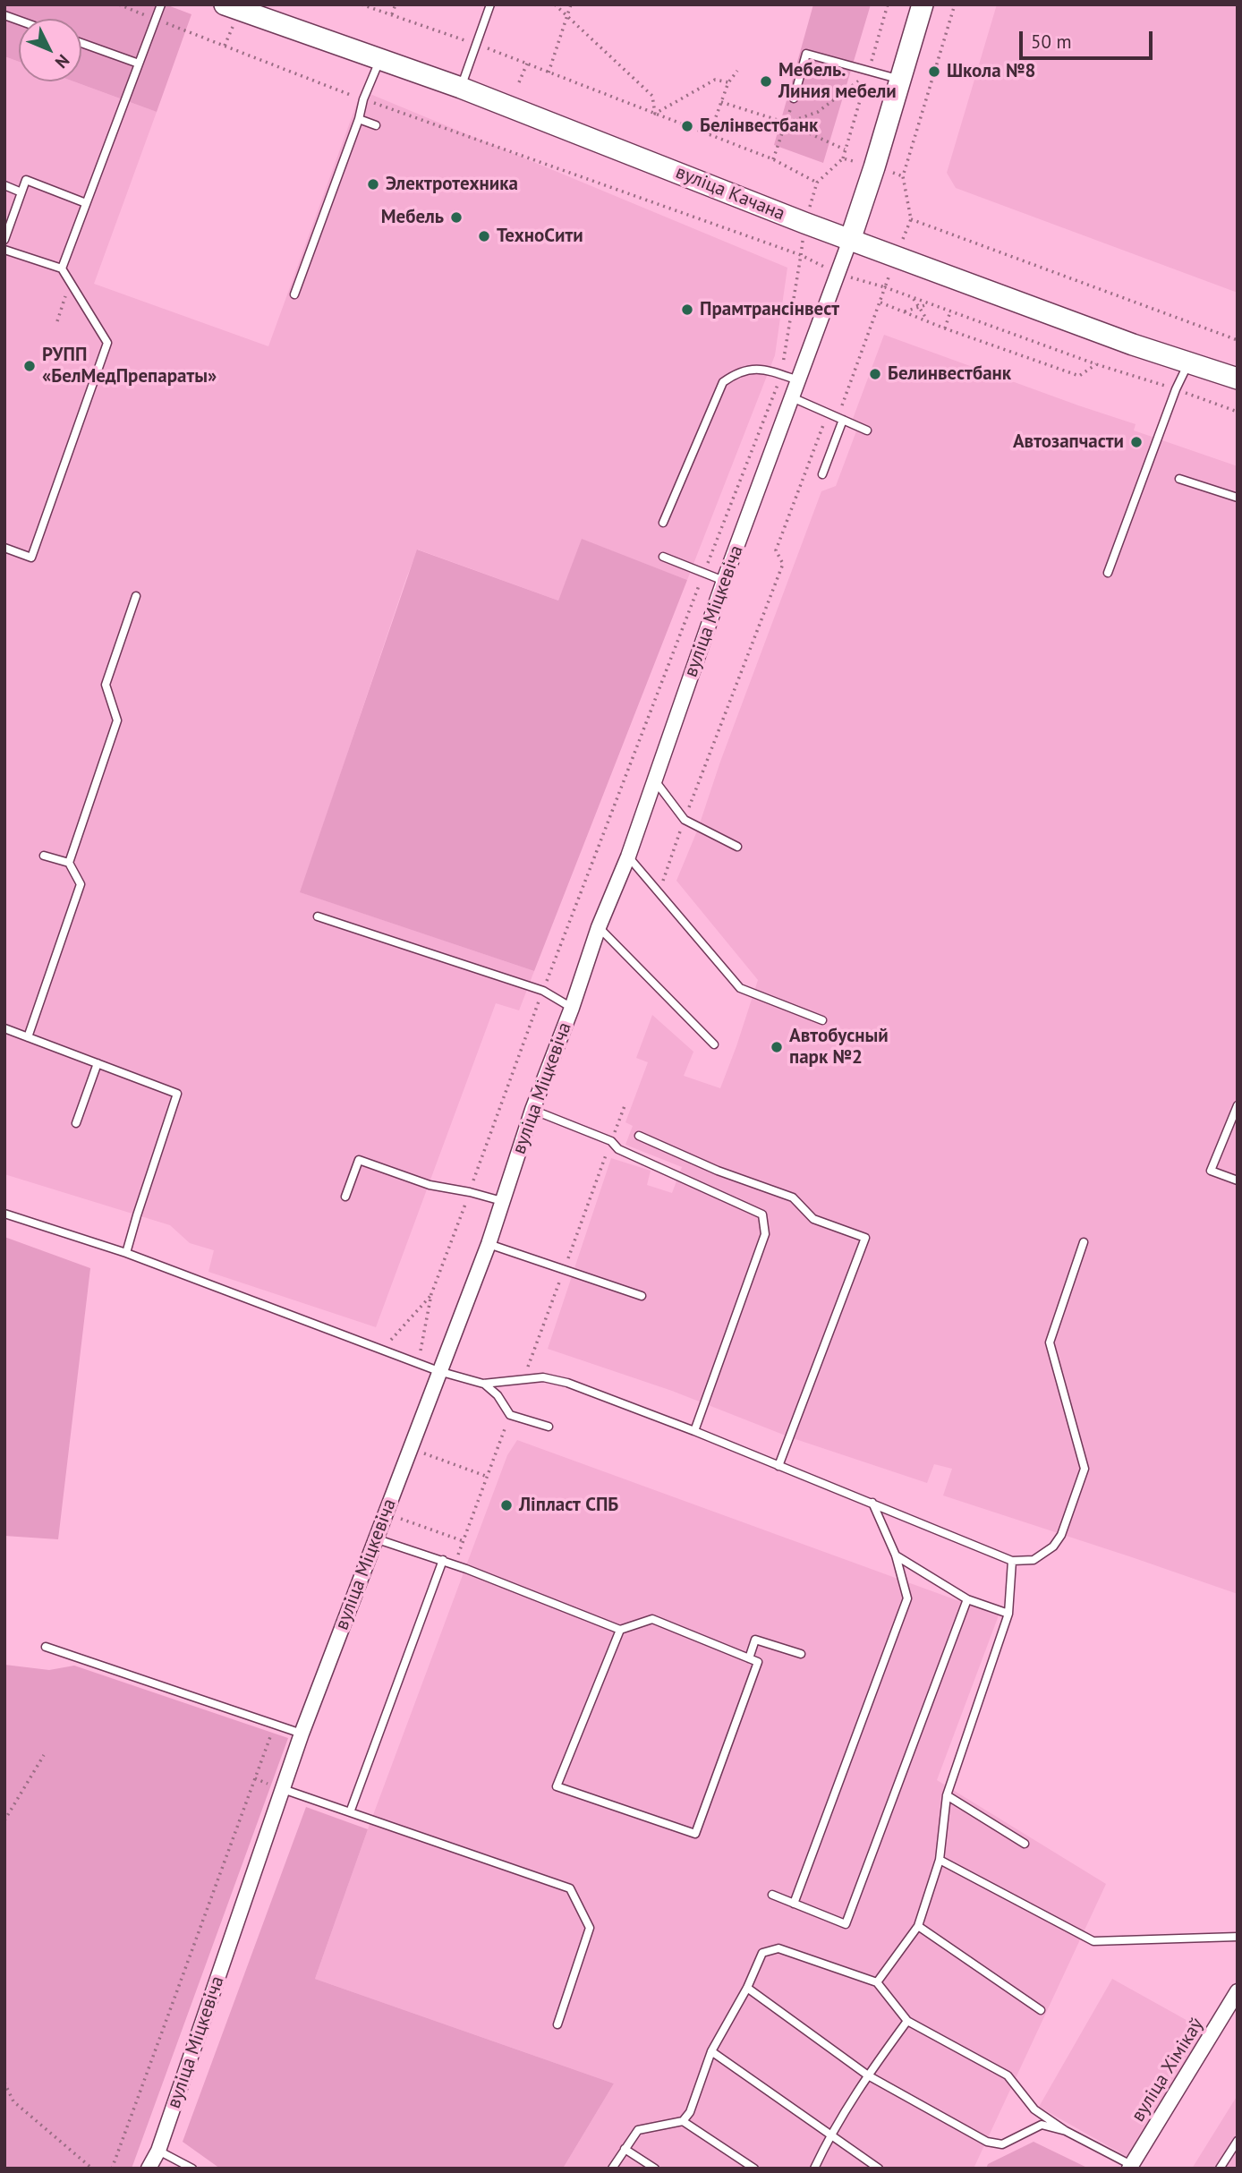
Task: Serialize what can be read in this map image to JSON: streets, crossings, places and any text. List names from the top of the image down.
{
  "streets": {
    "main road": ["вуліца Качана", "вуліца Міцкевіча"],
    "street": ["вуліца Хімікаў"]
  },
  "crossings": [
    ["вуліца Качана", "вуліца Міцкевіча"]
  ],
  "places": [
    "Школа №8",
    "Мебель. Линия мебели",
    "Белінвестбанк",
    "Электротехника",
    "Мебель",
    "ТехноСити",
    "Прамтрансінвест",
    "РУПП «БелМедПрепараты»",
    "Белинвестбанк",
    "Автозапчасти",
    "Автобусный парк №2",
    "Ліпласт СПБ"
  ],
  "scale_bar": "50 m",
  "north": "bottom right"
}
